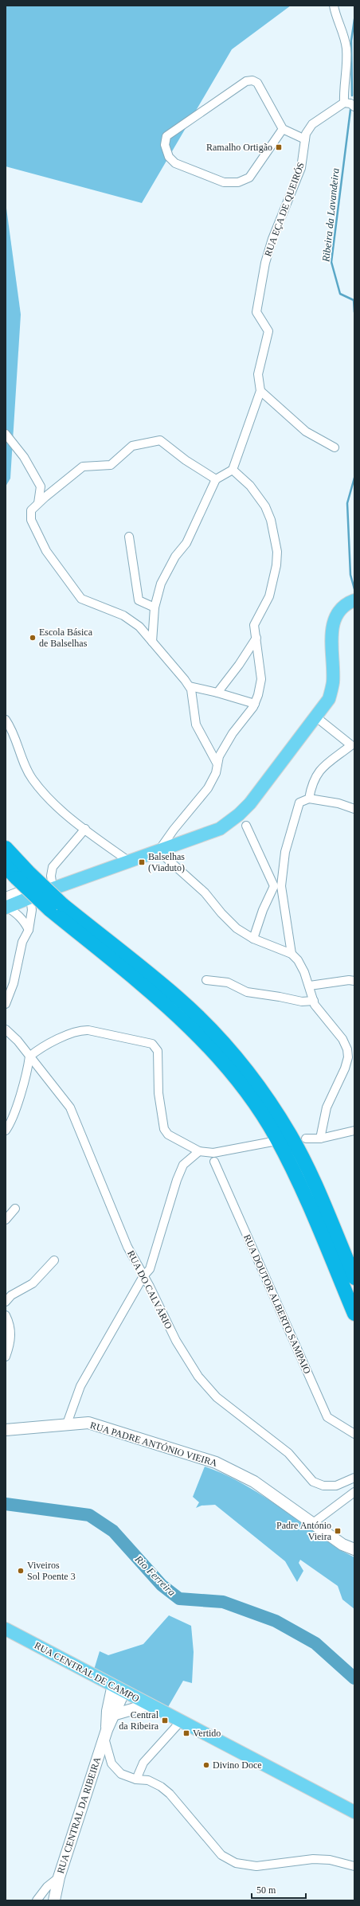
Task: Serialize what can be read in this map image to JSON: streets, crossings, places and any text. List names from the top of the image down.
{
  "streets": {
    "main road": ["RUA CENTRAL DE CAMPO"],
    "street": [
      "RUA EÇA DE QUEIRÓS",
      "RUA DO CALVÁRIO",
      "RUA DOUTOR ALBERTO SAMPAIO",
      "RUA PADRE ANTÓNIO VIEIRA",
      "RUA CENTRAL DA RIBEIRA"
    ]
  },
  "crossings": [
    ["RUA CENTRAL DE CAMPO", "RUA CENTRAL DA RIBEIRA"]
  ],
  "water": ["Ribeira da Lavandeira", "Rio Ferreira"],
  "places": {
    "transit": [
      "Ramalho Ortigão",
      "Balselhas (Viaduto)",
      "Padre António Vieira",
      "Central da Ribeira",
      "Vertido"
    ],
    "other": ["Escola Básica de Balselhas", "Viveiros Sol Poente 3", "Divino Doce"]
  },
  "scale_bar": "50 m"
}
